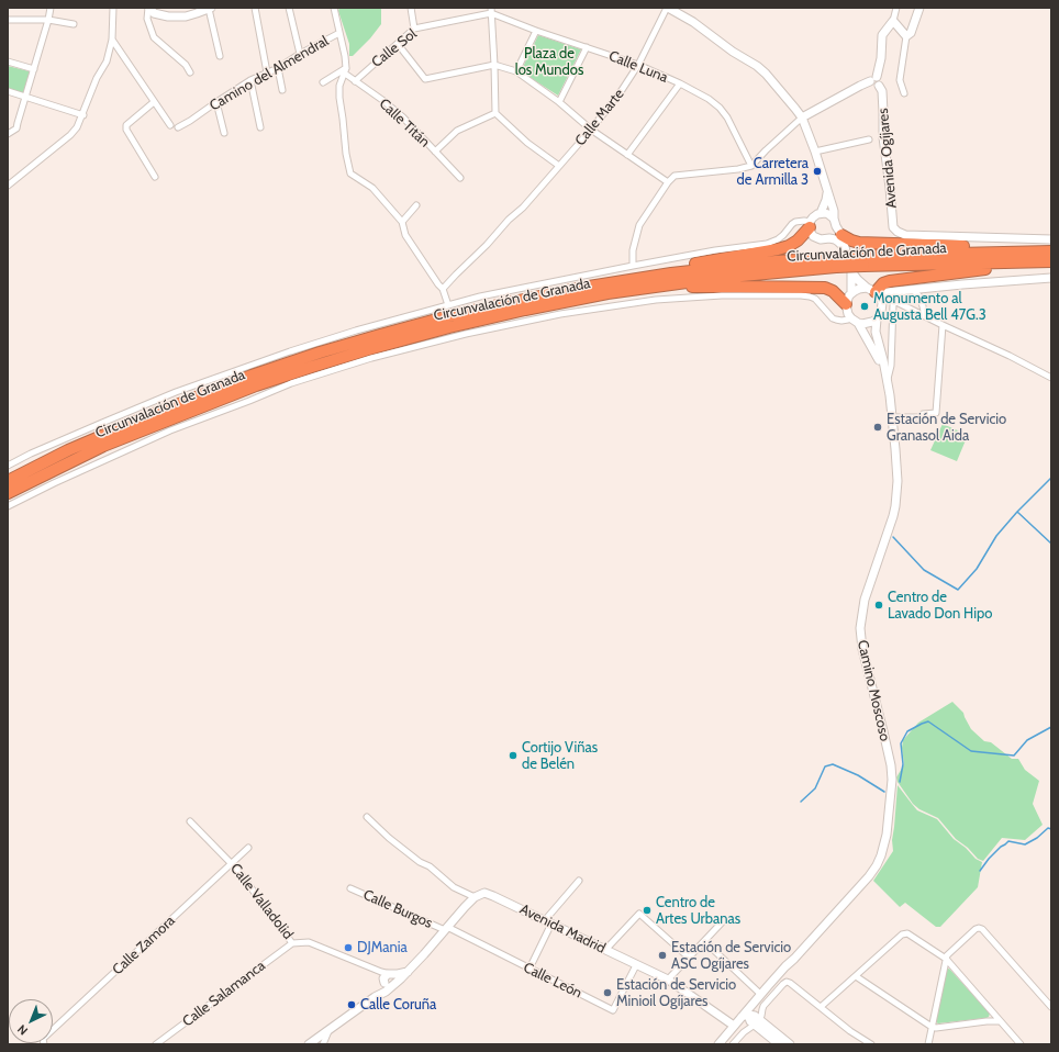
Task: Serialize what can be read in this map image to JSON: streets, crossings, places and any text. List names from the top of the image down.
{
  "streets": {
    "highway": ["Circunvalación de Granada"],
    "street": [
      "Calle Sol",
      "Calle Luna",
      "Camino del Almendral",
      "Calle Marte",
      "Calle Titán",
      "Avenida Ogíjares",
      "Camino Moscoso",
      "Calle Valladolid",
      "Calle Burgos",
      "Avenida Madrid",
      "Calle Zamora",
      "Calle León",
      "Calle Salamanca"
    ]
  },
  "crossings": [
    ["Calle Sol", "Calle Luna"],
    ["Calle Sol", "Calle Titán"],
    ["Calle Luna", "Calle Marte"],
    ["Camino Moscoso", "Avenida Madrid"],
    ["Calle Valladolid", "Calle Zamora"],
    ["Calle Valladolid", "Calle Salamanca"],
    ["Calle Burgos", "Calle León"],
    ["Avenida Madrid", "Calle León"]
  ],
  "parks": ["Plaza de los Mundos"],
  "places": [
    "Carretera de Armilla 3",
    "Monumento al Augusta Bell 47G.3",
    "Estación de Servicio Granasol Aida",
    "Centro de Lavado Don Hipo",
    "Cortijo Viñas de Belén",
    "Centro de Artes Urbanas",
    "DJMania",
    "Estación de Servicio ASC Ogíjares",
    "Estación de Servicio Minioil Ogíjares",
    "Calle Coruña"
  ],
  "north": "bottom left"
}
